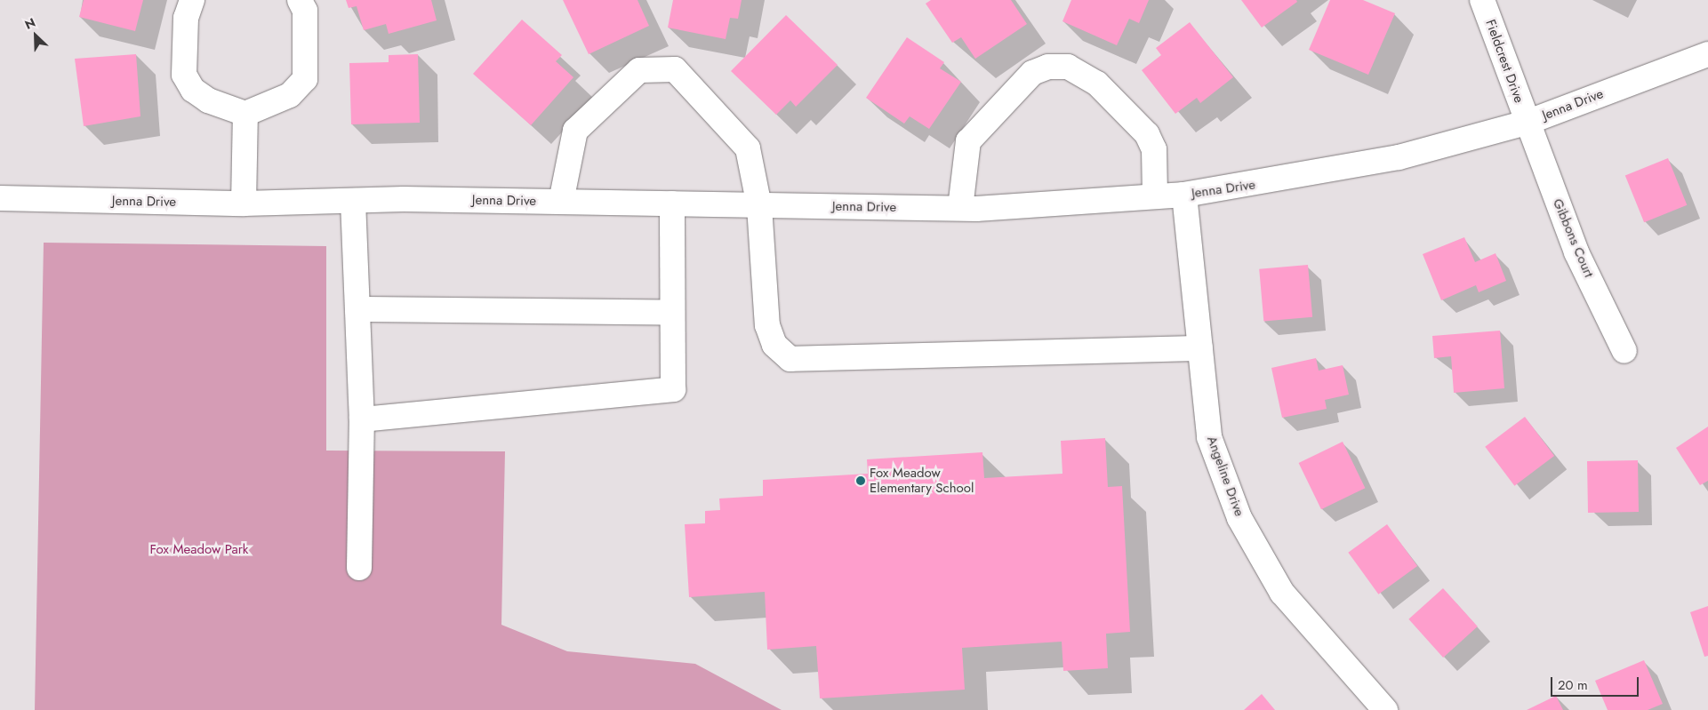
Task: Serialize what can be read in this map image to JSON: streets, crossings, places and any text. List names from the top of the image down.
{
  "streets": {
    "street": [
      "Fieldcrest Drive",
      "Jenna Drive",
      "Gibbons Court",
      "Angeline Drive"
    ]
  },
  "crossings": [
    ["Fieldcrest Drive", "Jenna Drive"],
    ["Fieldcrest Drive", "Gibbons Court"],
    ["Jenna Drive", "Gibbons Court"],
    ["Jenna Drive", "Angeline Drive"]
  ],
  "parks": ["Fox Meadow Park"],
  "places": ["Fox Meadow Elementary School"],
  "scale_bar": "20 m",
  "north": "top left"
}
